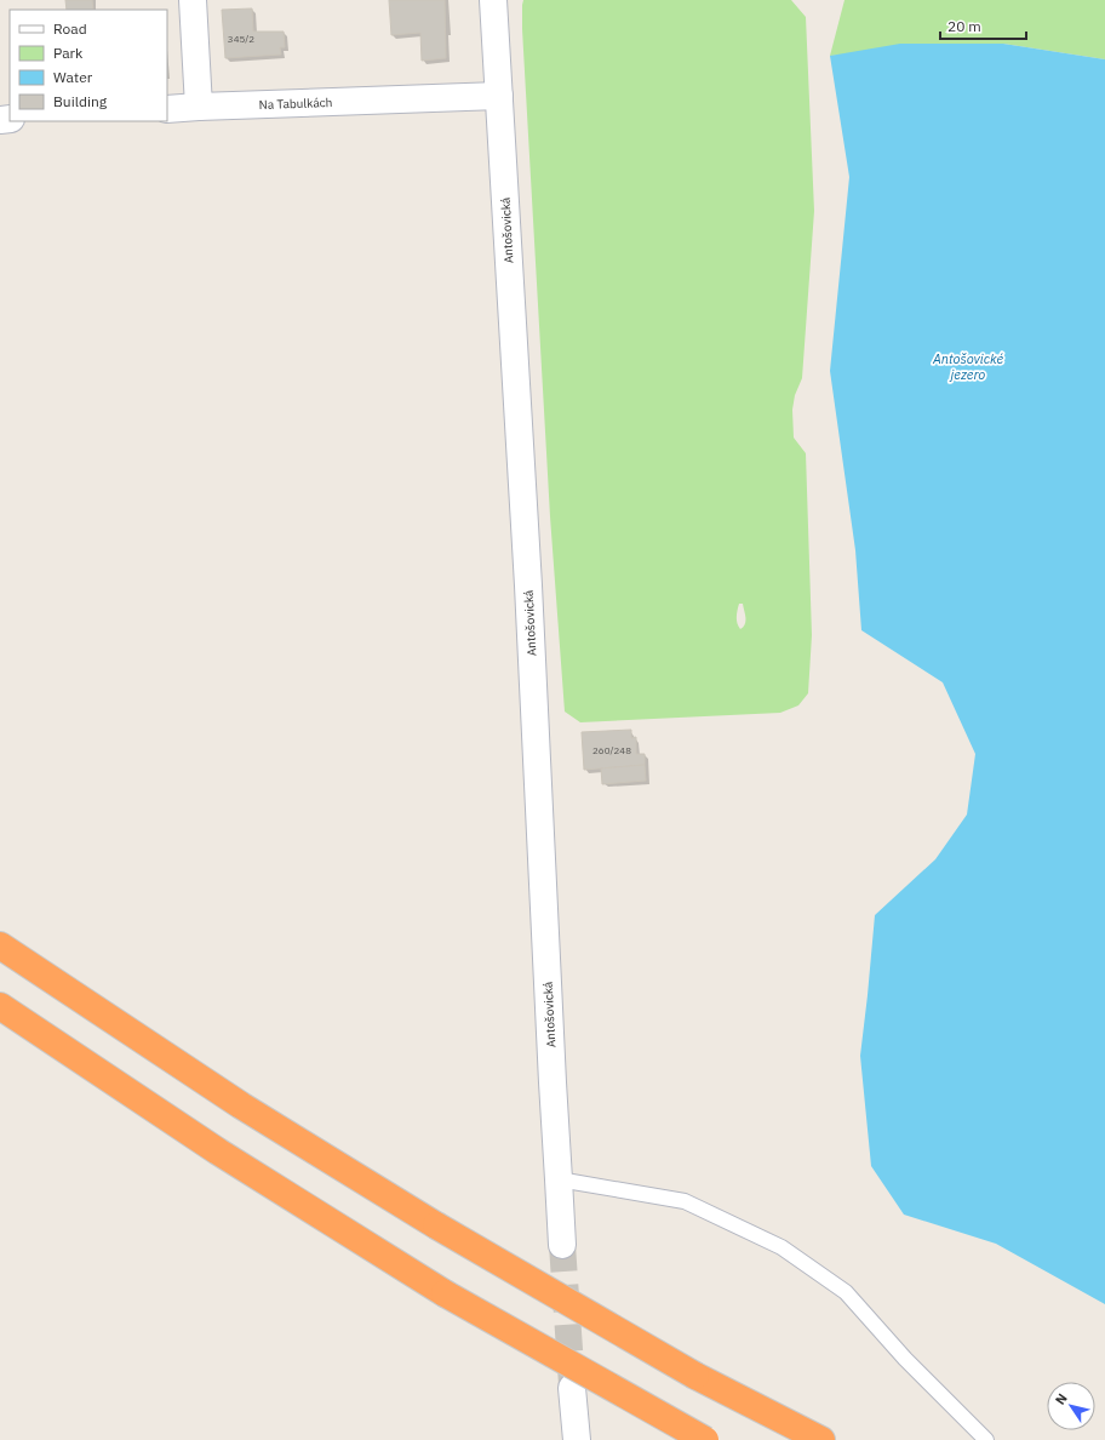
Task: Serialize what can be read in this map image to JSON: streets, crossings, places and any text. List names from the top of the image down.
{
  "streets": {
    "street": ["Na Tabulkách", "Antošovická"]
  },
  "crossings": [
    ["Na Tabulkách", "Antošovická"]
  ],
  "water": ["Antošovické jezero"],
  "house_numbers": ["345/2", "260/248"],
  "legend": [
    "Road",
    "Park",
    "Water",
    "Building"
  ],
  "scale_bar": "20 m",
  "north": "top left"
}
